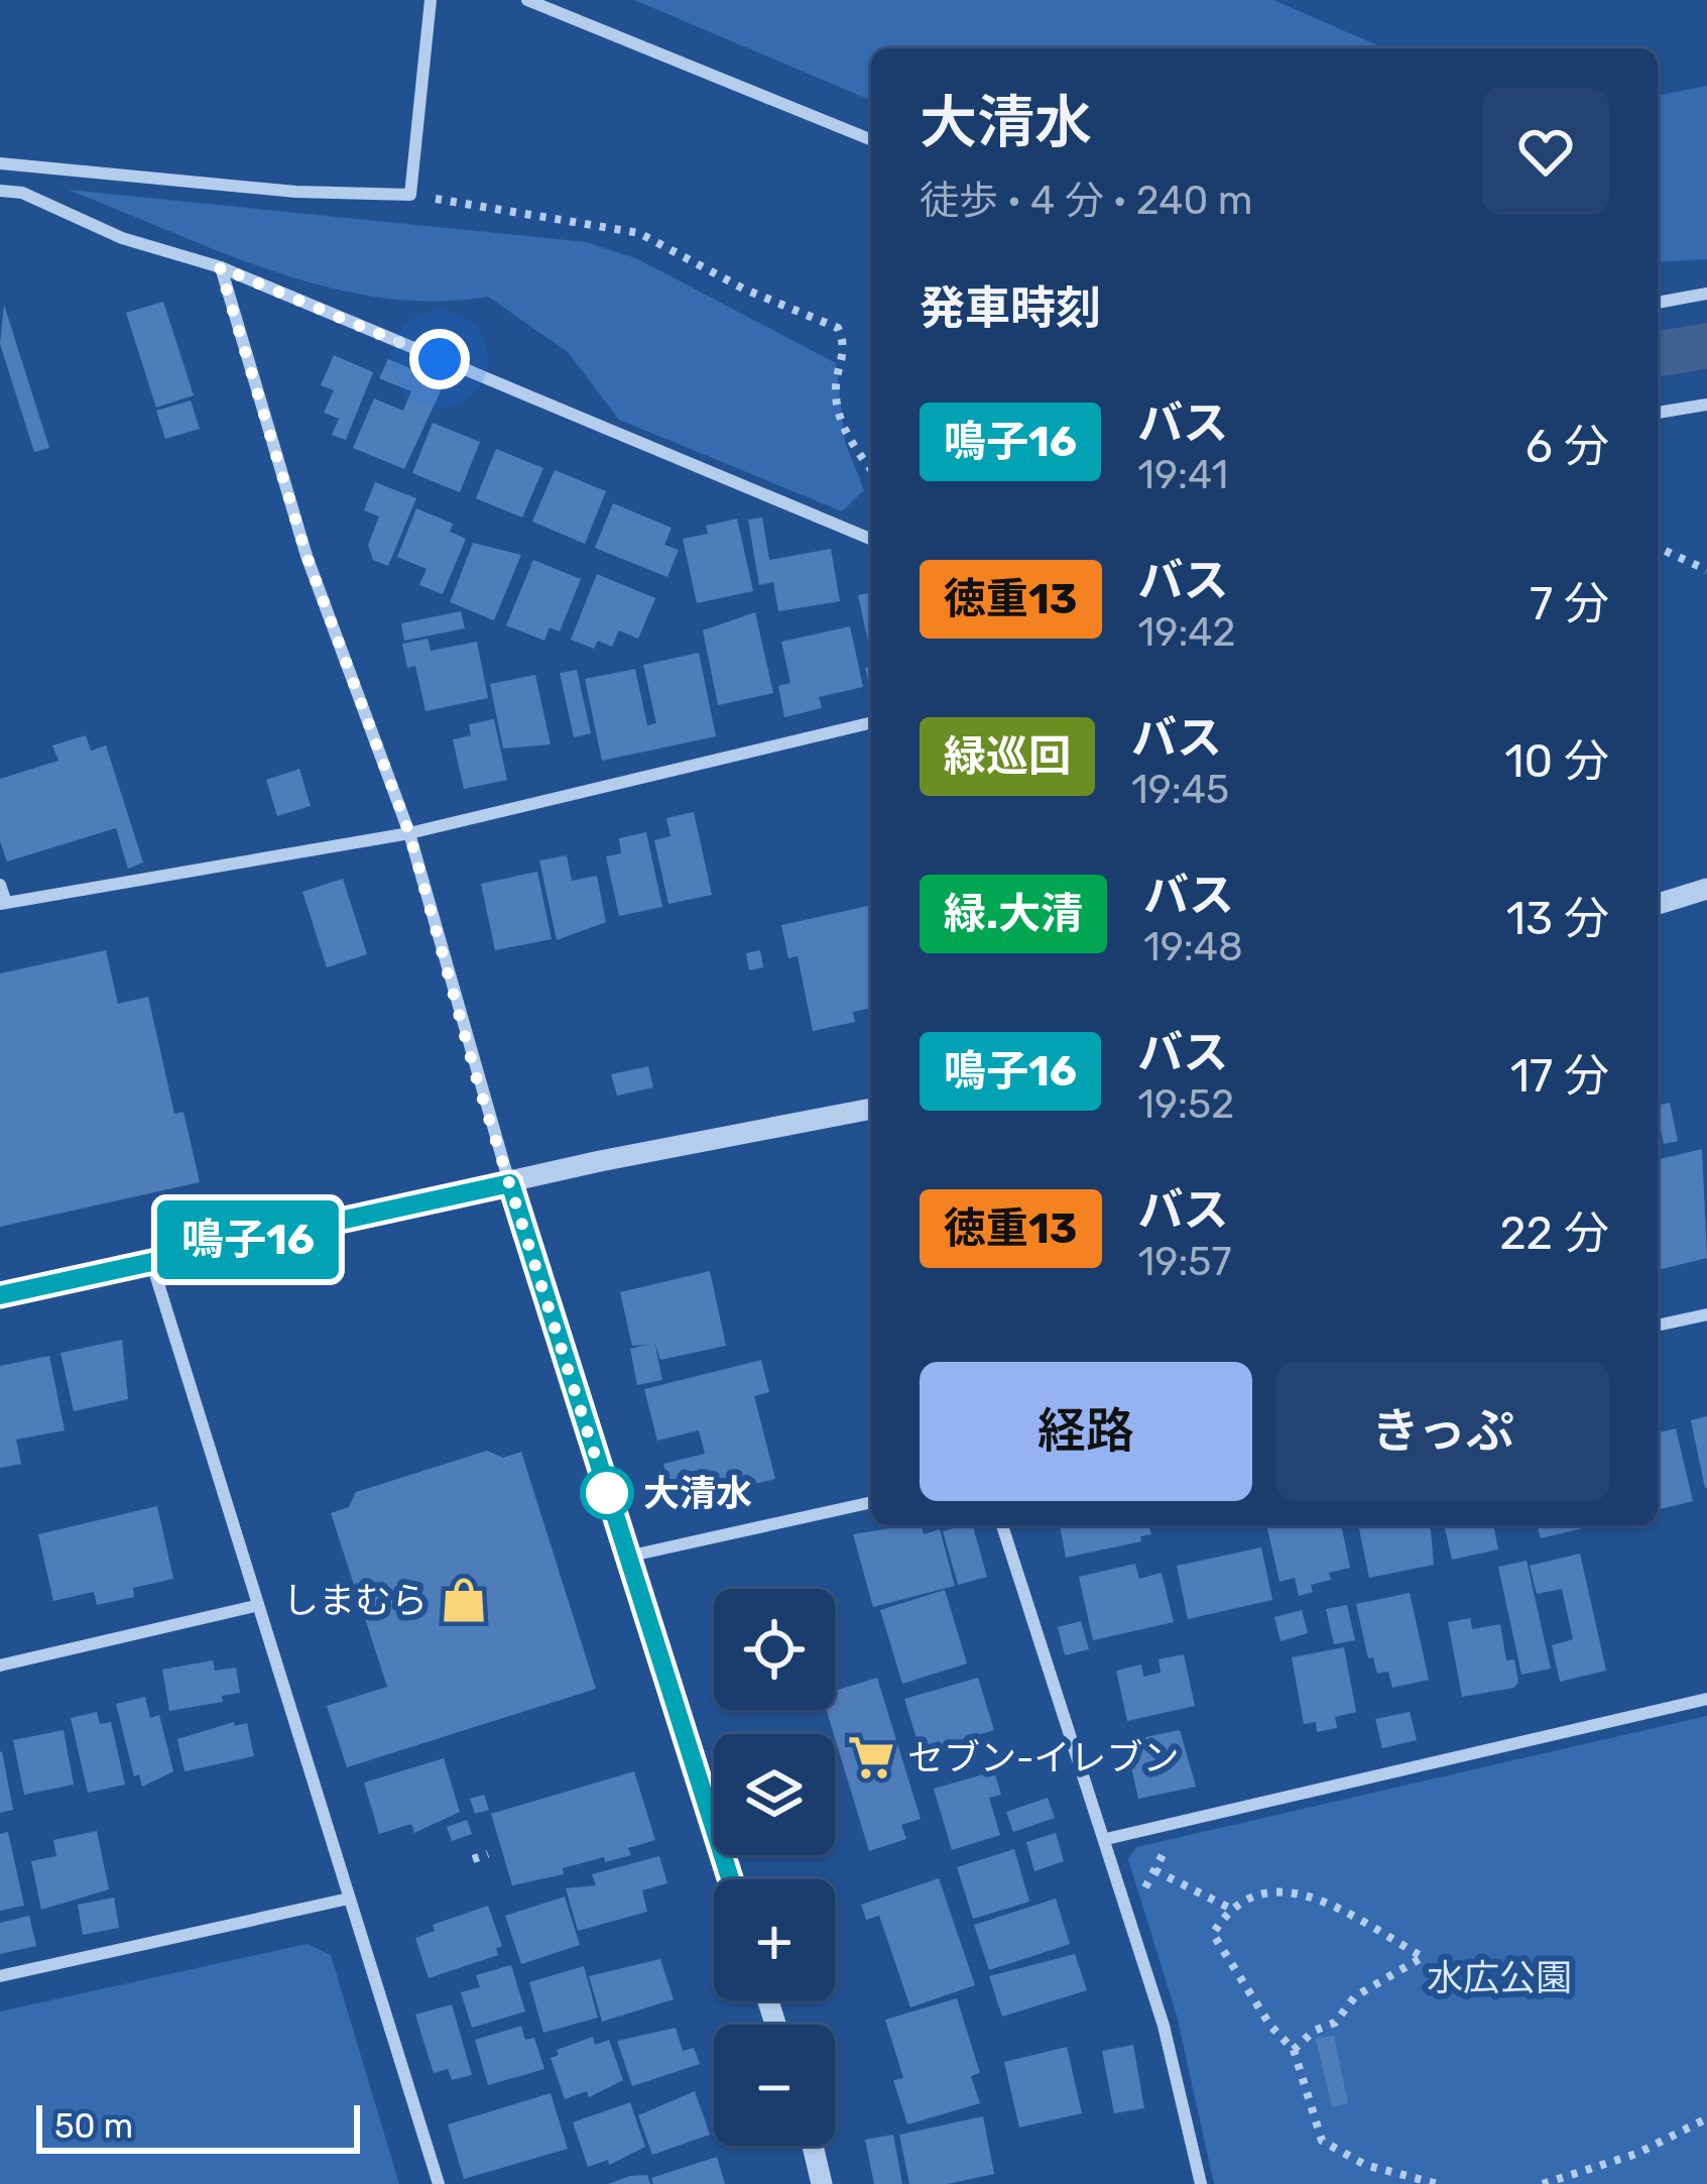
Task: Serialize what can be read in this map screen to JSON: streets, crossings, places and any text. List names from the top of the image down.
{
  "parks": ["水広公園"],
  "places": {
    "other": ["大清水"],
    "shop": ["しまむら"],
    "supermarket": ["セブン-イレブン"]
  },
  "lines": ["bus line 鳴子16"],
  "scale_bar": "50 m",
  "page": {
    "on_map": "鳴子16",
    "heading": [
      ["大清水", "徒歩 · 4 分 · 240 m"],
      "発車時刻"
    ],
    "list": [
      {
        "mark": "鳴子16",
        "name": "バス",
        "note": "19:41",
        "value": "6 分"
      },
      {
        "mark": "徳重13",
        "name": "バス",
        "note": "19:42",
        "value": "7 分"
      },
      {
        "mark": "緑巡回",
        "name": "バス",
        "note": "19:45",
        "value": "10 分"
      },
      {
        "mark": "緑.大清",
        "name": "バス",
        "note": "19:48",
        "value": "13 分"
      },
      {
        "mark": "鳴子16",
        "name": "バス",
        "note": "19:52",
        "value": "17 分"
      },
      {
        "mark": "徳重13",
        "name": "バス",
        "note": "19:57",
        "value": "22 分"
      }
    ],
    "buttons": ["経路", "きっぷ"],
    "map_buttons": ["+", "−"],
    "scale": "50 m"
  }
}
